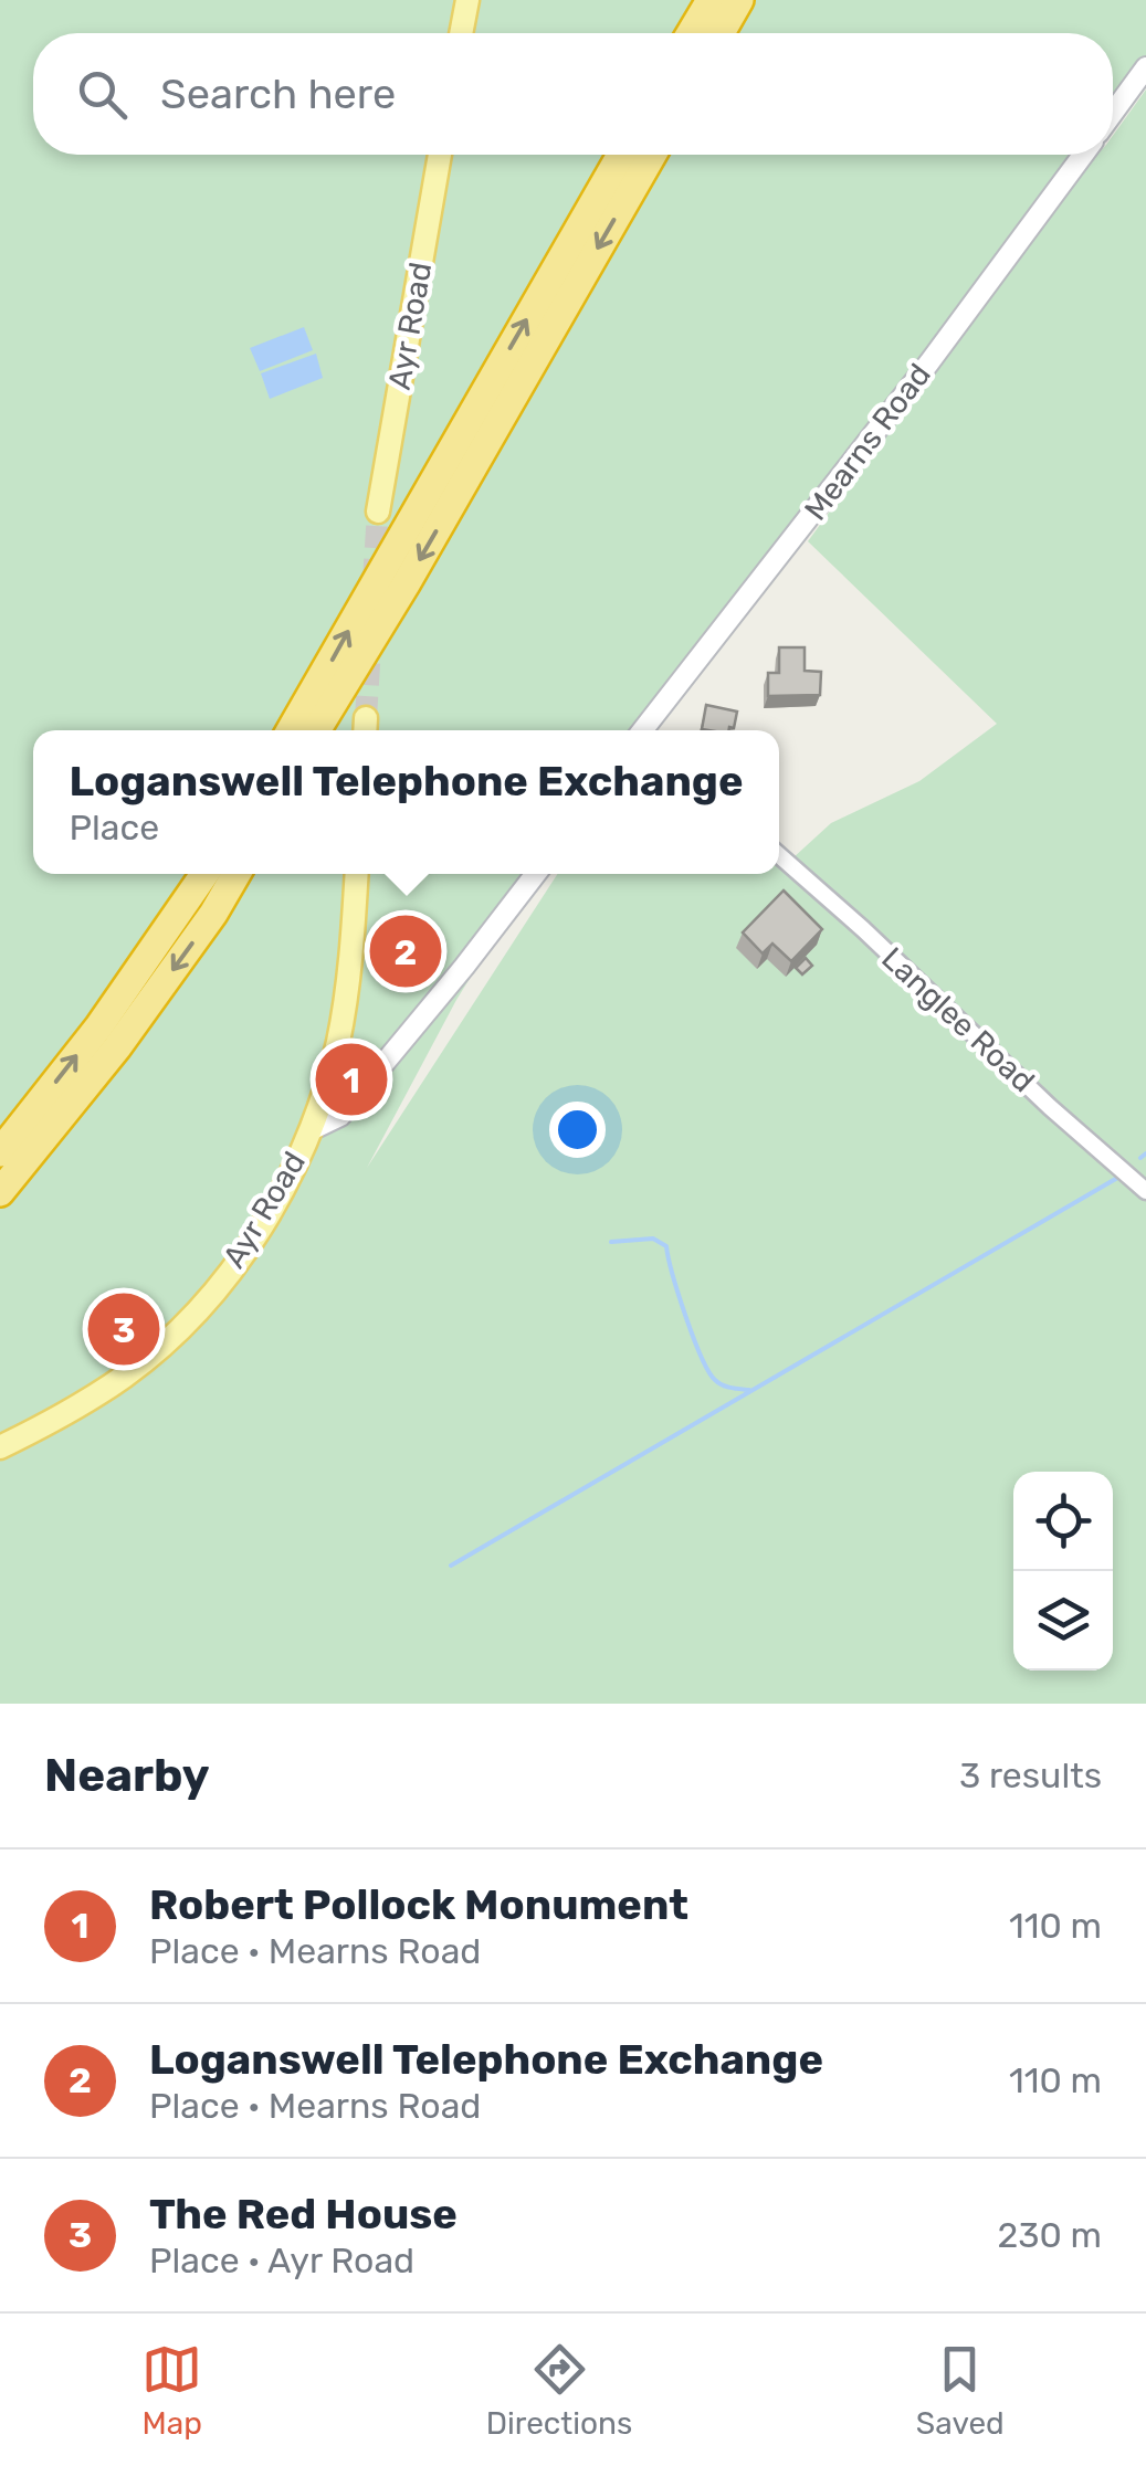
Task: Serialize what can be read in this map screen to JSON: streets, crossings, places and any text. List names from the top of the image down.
{
  "streets": {
    "main road": ["Ayr Road"],
    "street": ["Mearns Road", "Langlee Road"]
  },
  "page": {
    "search": "Search here",
    "popup": ["Loganswell Telephone Exchange", "Place"],
    "pins": ["2", "1", "3"],
    "heading": ["Nearby", "3 results"],
    "list": [
      {
        "mark": "1",
        "name": "Robert Pollock Monument",
        "note": "Place · Mearns Road",
        "value": "110 m"
      },
      {
        "mark": "2",
        "name": "Loganswell Telephone Exchange",
        "note": "Place · Mearns Road",
        "value": "110 m"
      },
      {
        "mark": "3",
        "name": "The Red House",
        "note": "Place · Ayr Road",
        "value": "230 m"
      }
    ],
    "nav": ["Map", "Directions", "Saved"]
  }
}
